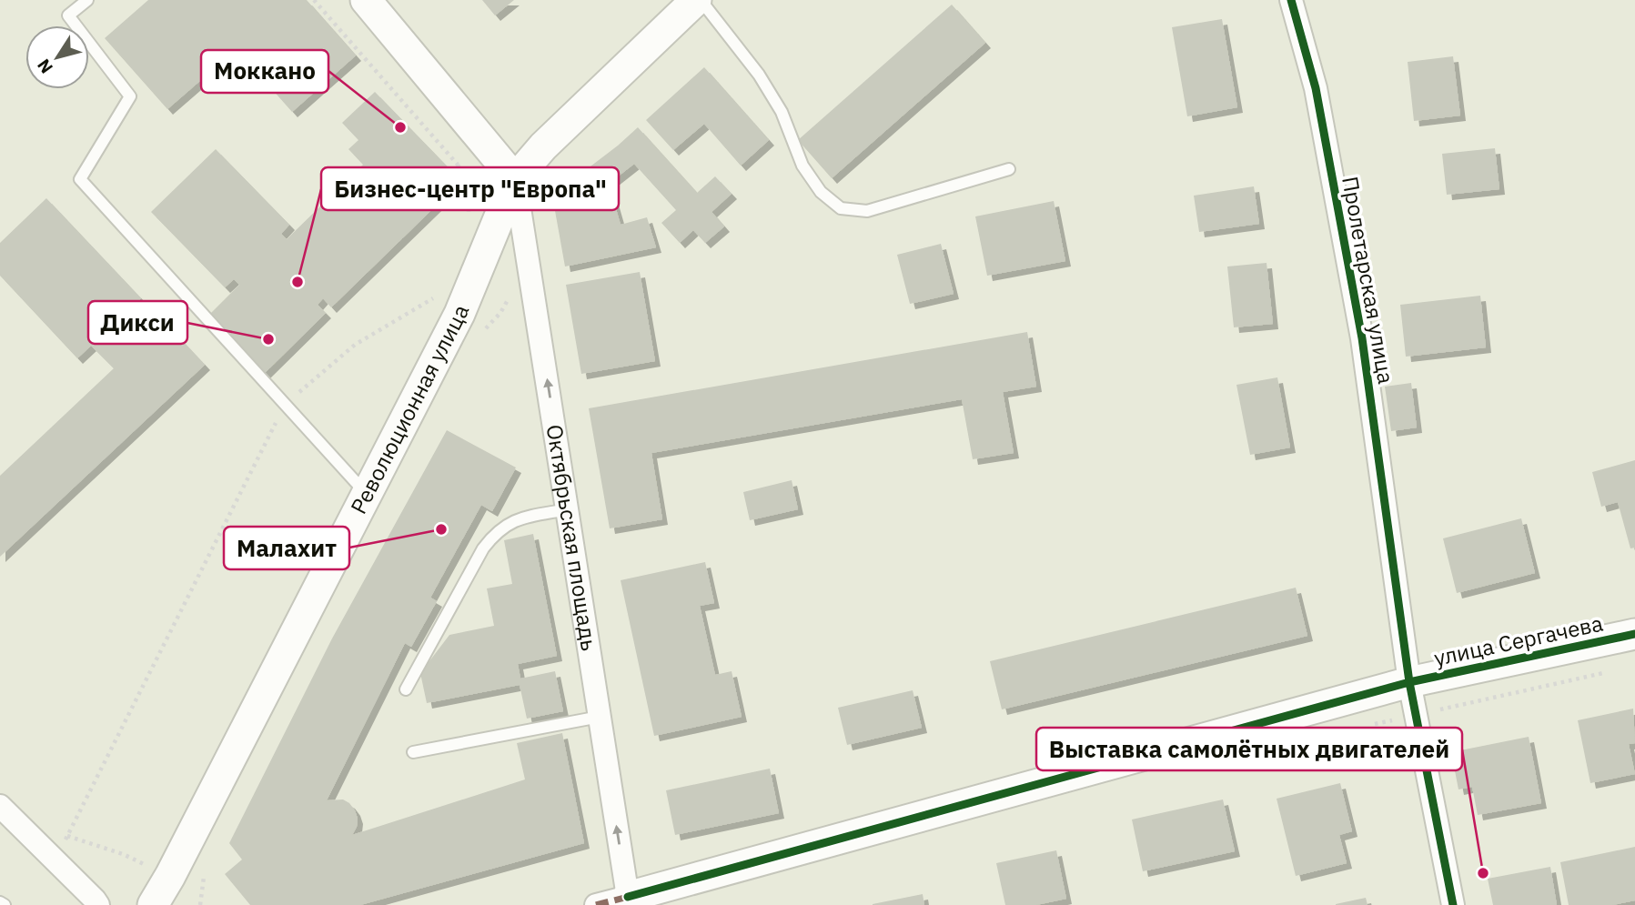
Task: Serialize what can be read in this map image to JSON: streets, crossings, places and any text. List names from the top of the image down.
{
  "streets": {
    "main road": ["Революционная улица", "улица Сергачева"],
    "street": ["Пролетарская улица", "Октябрьская площадь"]
  },
  "crossings": [
    ["Пролетарская улица", "улица Сергачева"],
    ["Революционная улица", "Октябрьская площадь"],
    ["Октябрьская площадь", "улица Сергачева"]
  ],
  "one_way": ["Октябрьская площадь"],
  "places": [
    "Моккано",
    "Бизнес-центр \"Европа\"",
    "Дикси",
    "Малахит",
    "Выставка самолётных двигателей"
  ],
  "north": "bottom left"
}
